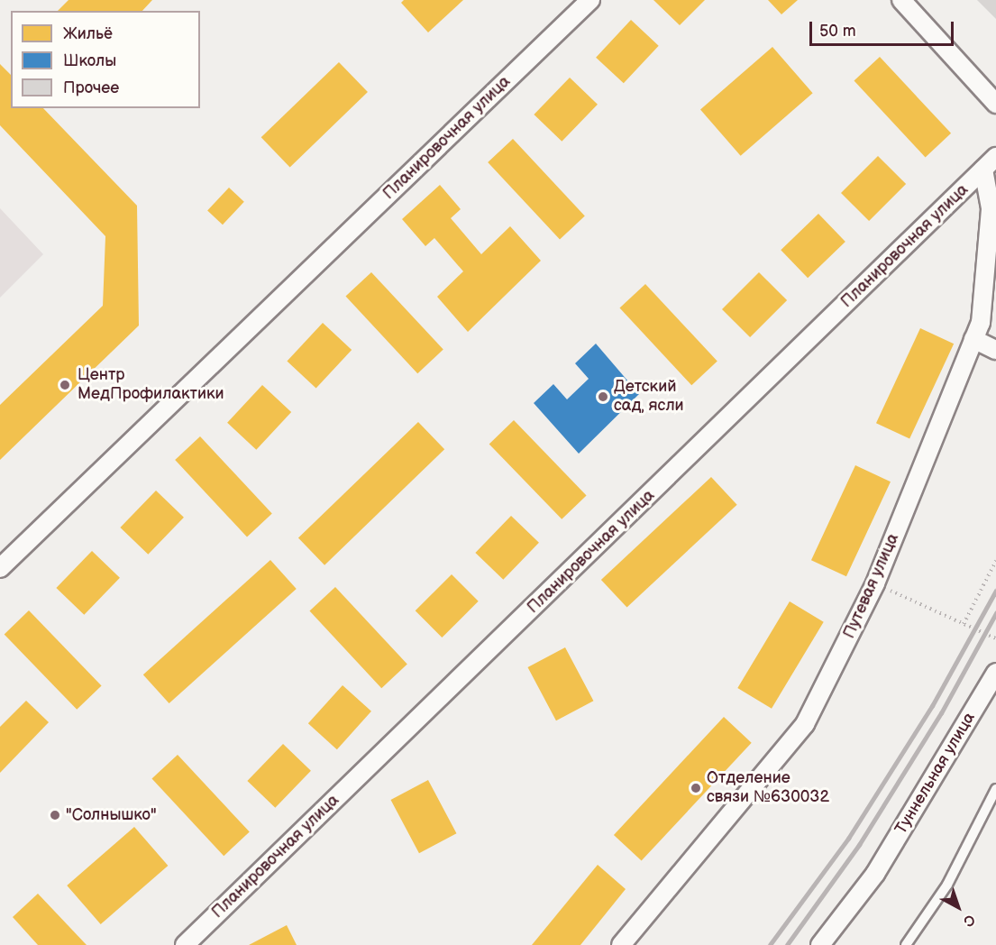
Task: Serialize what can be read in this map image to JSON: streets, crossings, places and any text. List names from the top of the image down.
{
  "streets": {
    "street": ["Планировочная улица", "Путевая улица", "Туннельная улица"]
  },
  "crossings": [
    ["Планировочная улица", "Путевая улица"]
  ],
  "places": [
    "Центр МедПрофилактики",
    "Детский сад, ясли",
    "Отделение связи №630032",
    "\"Солнышко\""
  ],
  "legend": ["Жильё", "Школы", "Прочее"],
  "scale_bar": "50 m",
  "north": "bottom right"
}
